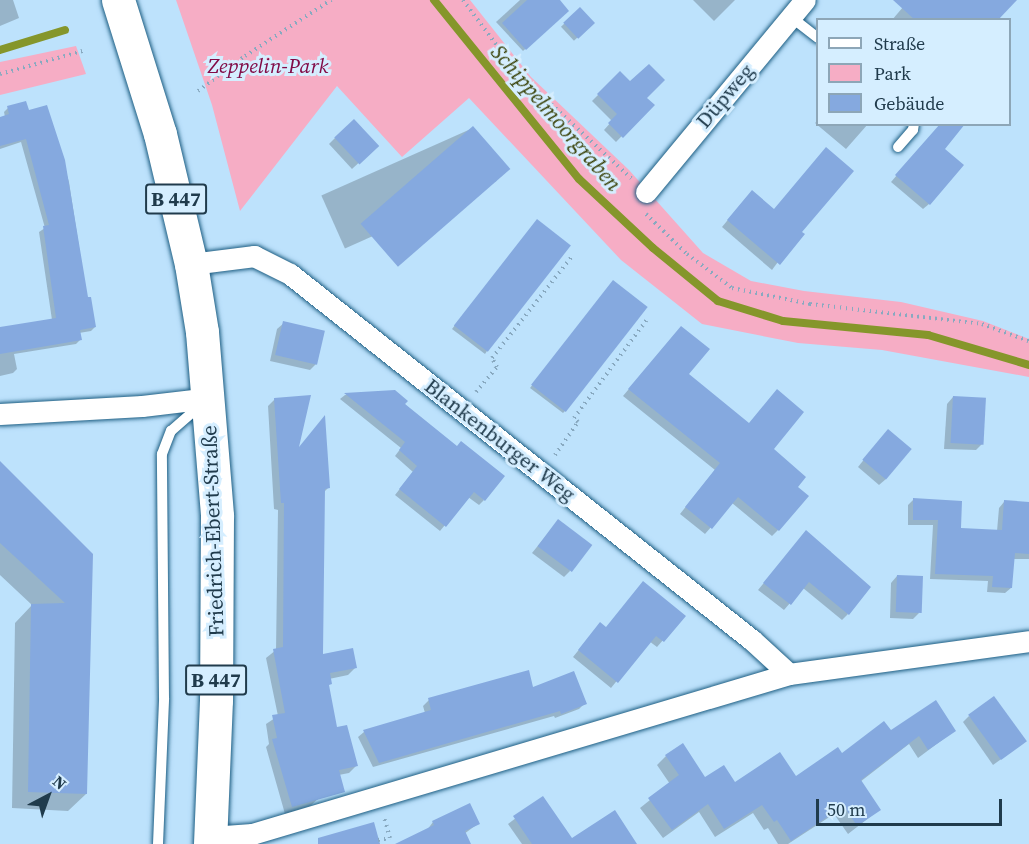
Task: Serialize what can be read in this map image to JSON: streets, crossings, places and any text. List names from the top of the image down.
{
  "streets": {
    "main road": ["B 447", "Friedrich-Ebert-Straße"],
    "street": ["Düpweg", "Blankenburger Weg"]
  },
  "crossings": [
    ["Blankenburger Weg", "Friedrich-Ebert-Straße"]
  ],
  "water": ["Schippelmoorgraben"],
  "parks": ["Zeppelin-Park"],
  "legend": ["Straße", "Park", "Gebäude"],
  "scale_bar": "50 m",
  "north": "top right"
}
